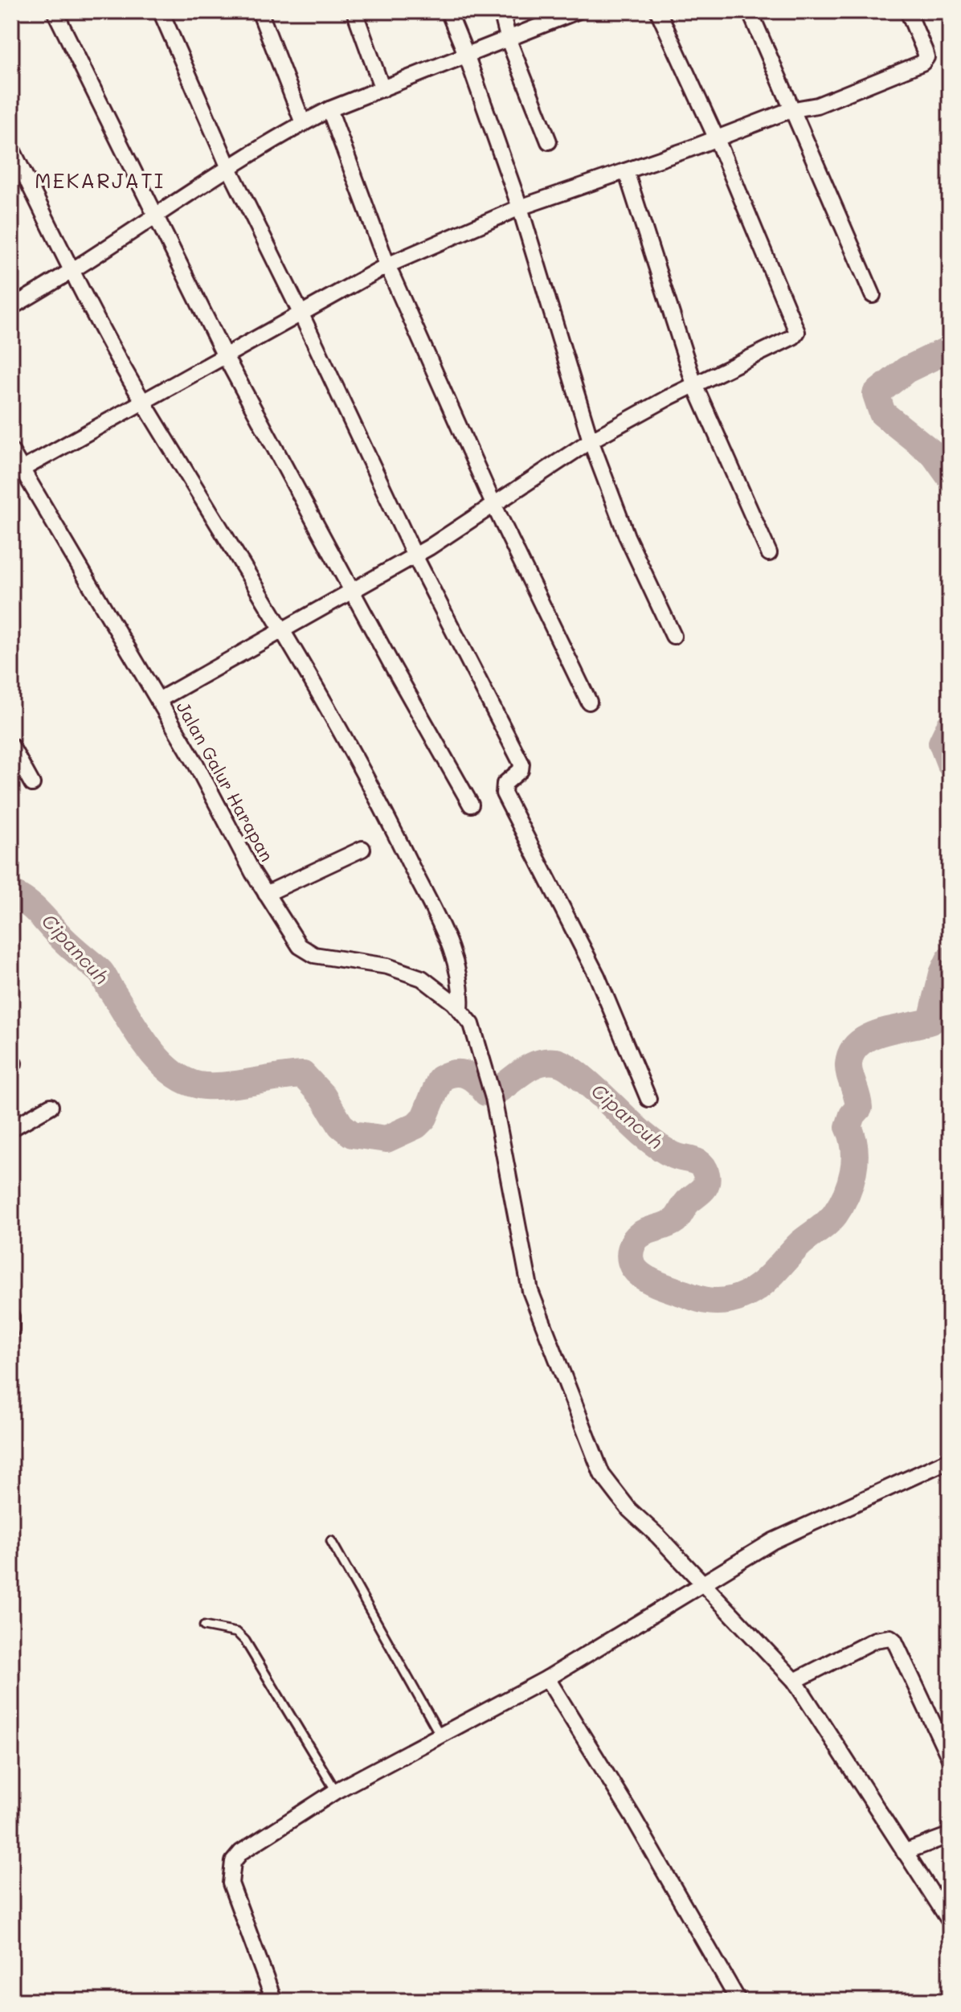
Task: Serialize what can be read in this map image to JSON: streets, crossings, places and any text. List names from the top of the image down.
{
  "streets": {
    "street": ["Jalan Galur Harapan"]
  },
  "districts": ["MEKARJATI"],
  "water": ["Cipancuh"]
}
